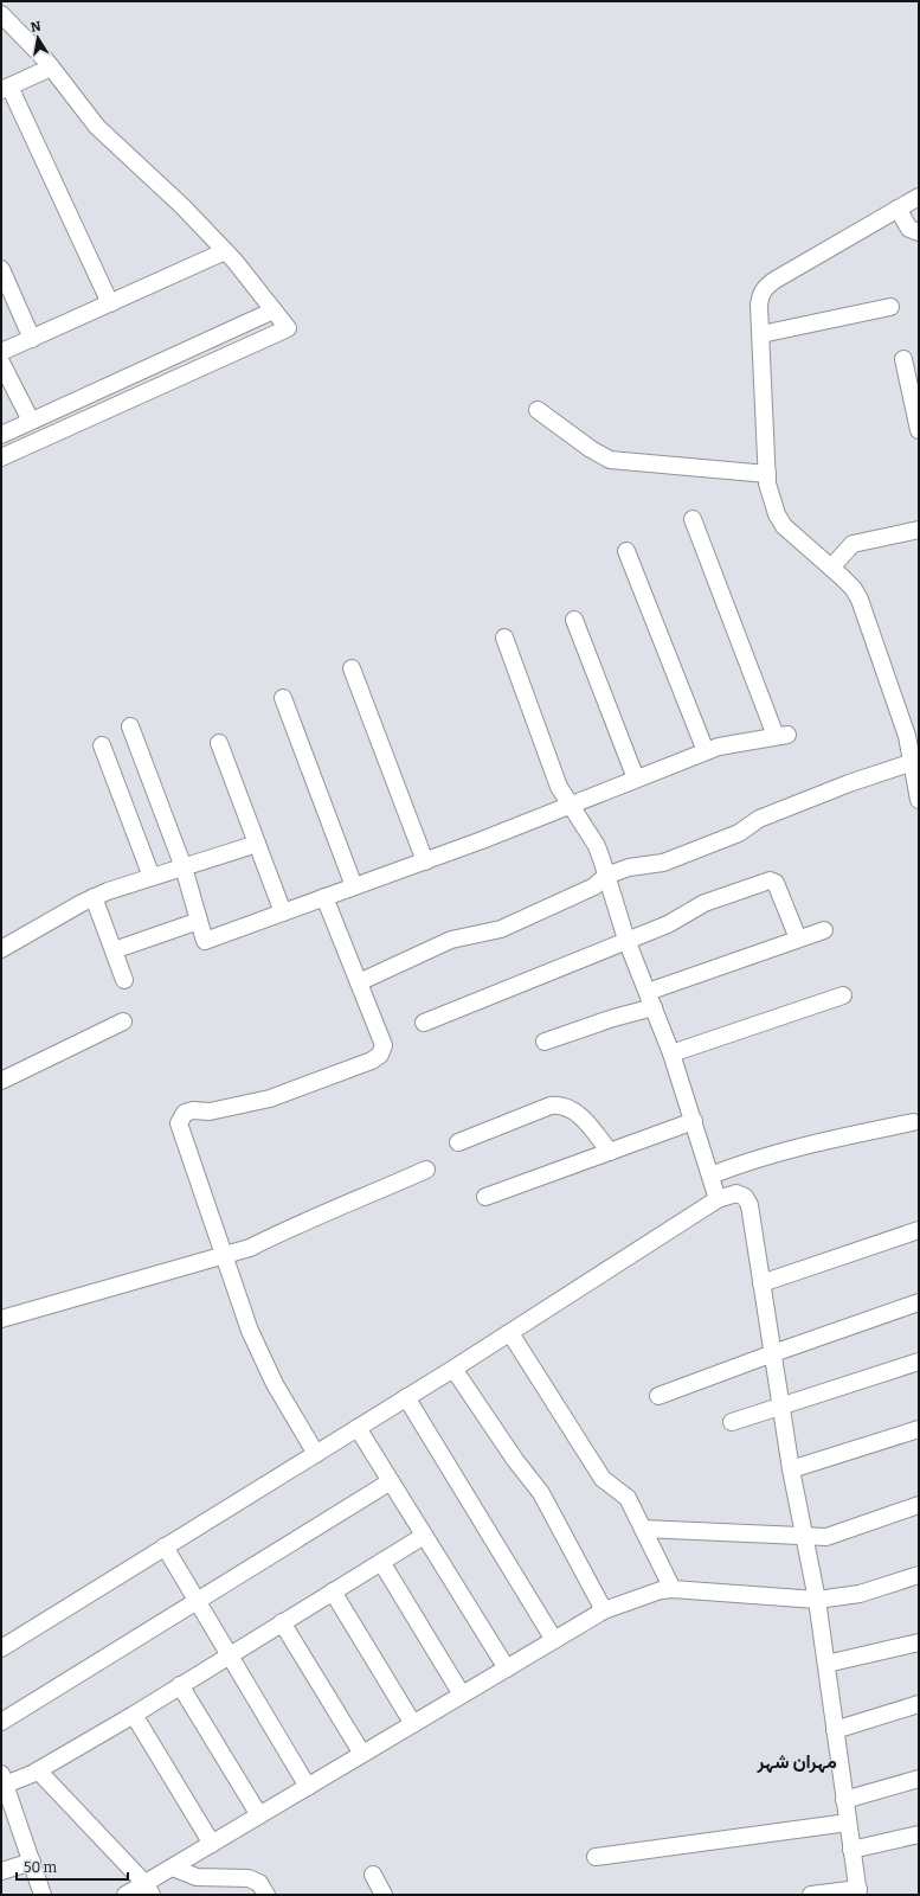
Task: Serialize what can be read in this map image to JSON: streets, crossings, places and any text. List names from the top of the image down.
{
  "districts": ["مہران شہر"],
  "scale_bar": "50 m",
  "north": "top"
}
